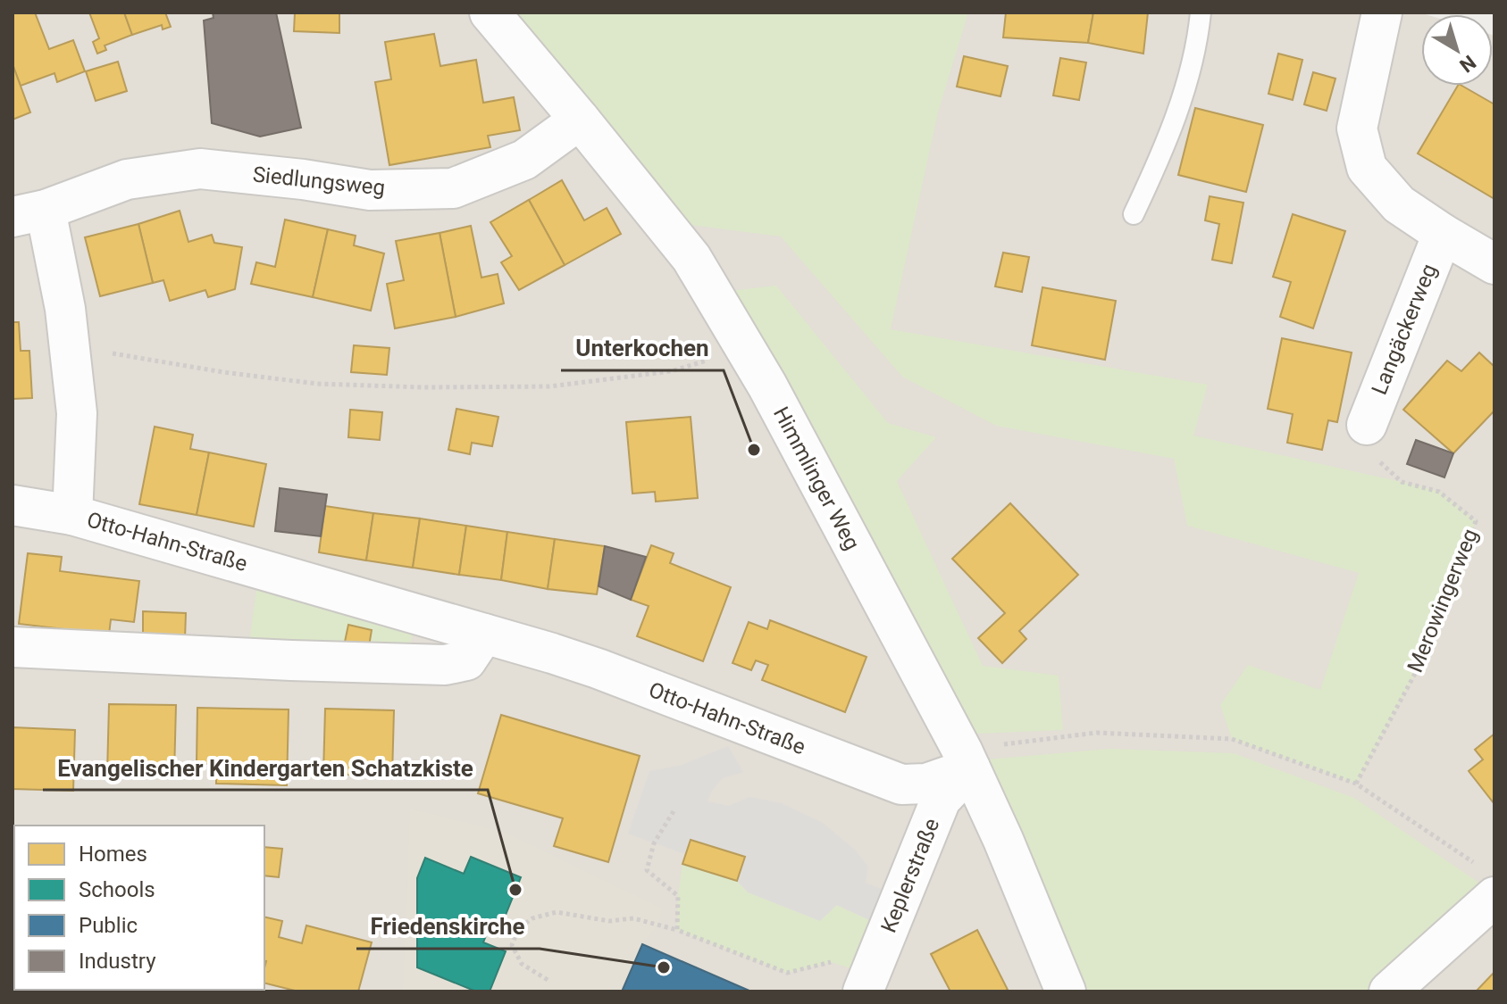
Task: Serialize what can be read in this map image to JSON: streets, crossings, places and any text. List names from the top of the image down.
{
  "streets": {
    "street": [
      "Siedlungsweg",
      "Langäckerweg",
      "Himmlinger Weg",
      "Otto-Hahn-Straße",
      "Keplerstraße"
    ],
    "path": ["Merowingerweg"]
  },
  "crossings": [
    ["Siedlungsweg", "Himmlinger Weg"],
    ["Siedlungsweg", "Otto-Hahn-Straße"],
    ["Langäckerweg", "Merowingerweg"],
    ["Himmlinger Weg", "Otto-Hahn-Straße"],
    ["Himmlinger Weg", "Keplerstraße"],
    ["Otto-Hahn-Straße", "Keplerstraße"]
  ],
  "places": ["Unterkochen", "Evangelischer Kindergarten Schatzkiste", "Friedenskirche"],
  "legend": [
    "Homes",
    "Schools",
    "Public",
    "Industry"
  ],
  "north": "bottom right"
}
